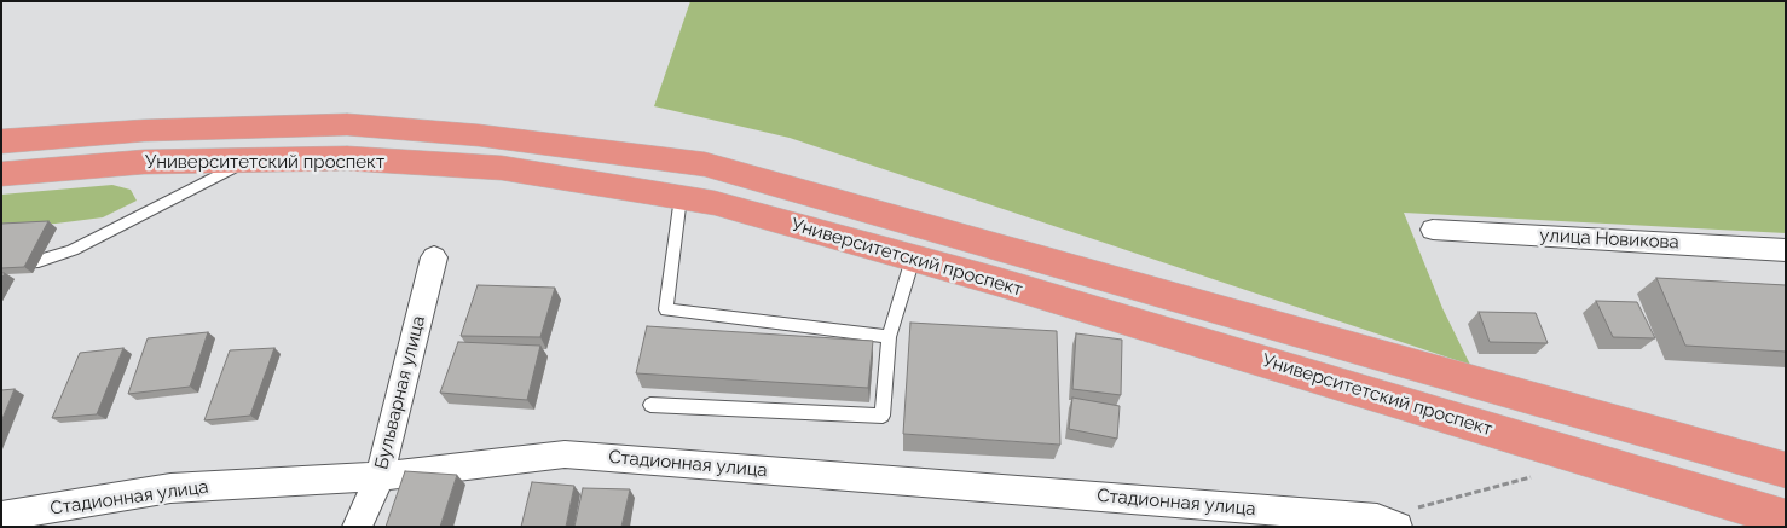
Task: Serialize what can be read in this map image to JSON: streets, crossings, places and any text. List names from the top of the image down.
{
  "streets": {
    "highway": ["Университетский проспект"],
    "street": ["улица Новикова", "Бульварная улица", "Стадионная улица"]
  },
  "crossings": [
    ["Бульварная улица", "Стадионная улица"]
  ]
}
